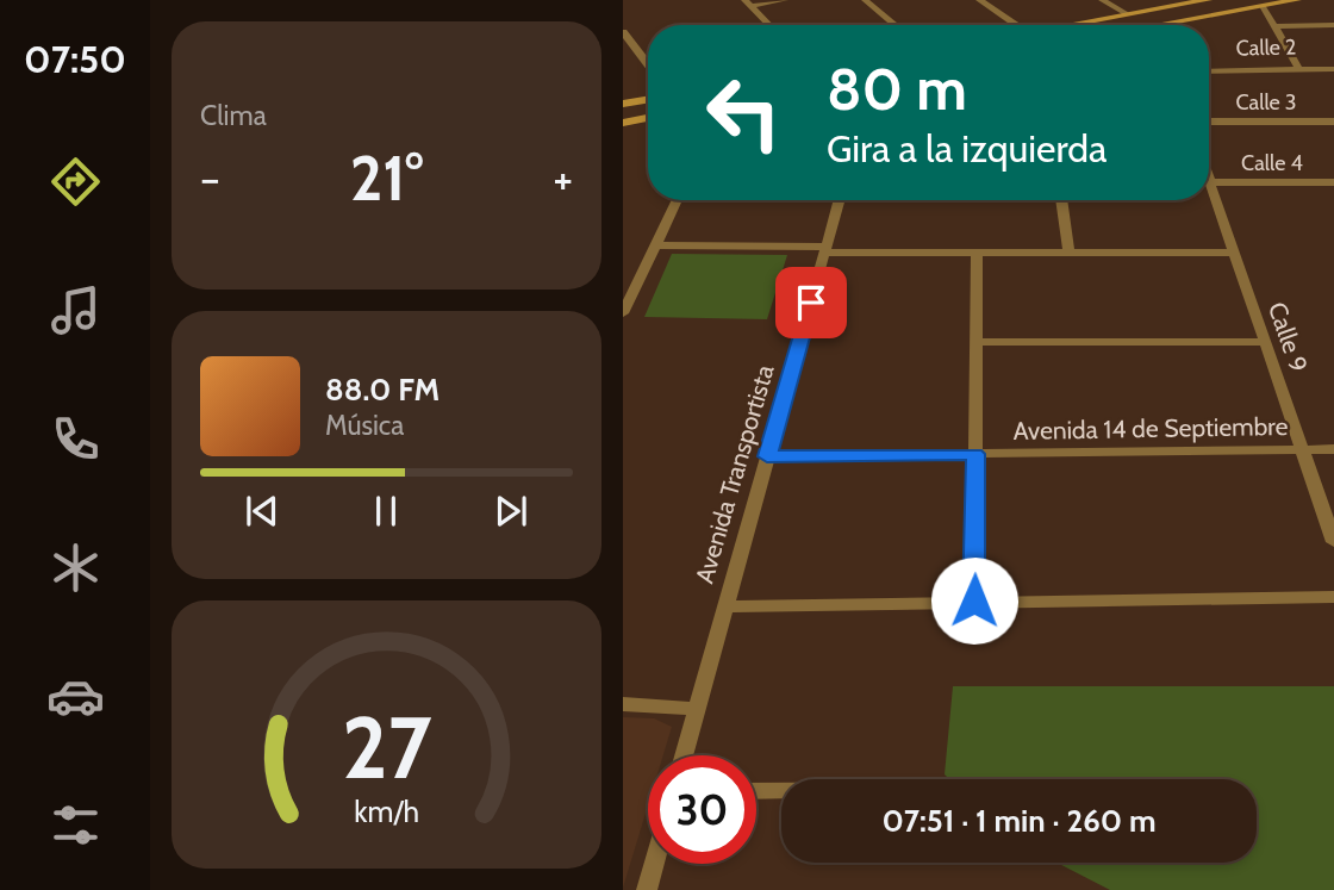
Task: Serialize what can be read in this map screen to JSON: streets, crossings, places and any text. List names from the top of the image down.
{
  "streets": {
    "street": [
      "Calle 2",
      "Calle 3",
      "Calle 4",
      "Calle 9",
      "Avenida 14 de Septiembre",
      "Avenida Transportista"
    ]
  },
  "crossings": [
    ["Calle 4", "Calle 9"],
    ["Calle 9", "Avenida 14 de Septiembre"],
    ["Avenida 14 de Septiembre", "Avenida Transportista"]
  ],
  "page": {
    "tabs": "07:50",
    "tile": "Clima",
    "turn": ["80 m", "Gira a la izquierda"],
    "heat": ["−", "21°", "+"],
    "song": ["88.0 FM", "Música"],
    "limit": "30",
    "trip": "07:51 · 1 min · 260 m",
    "gauge": ["27", "km/h"]
  }
}
